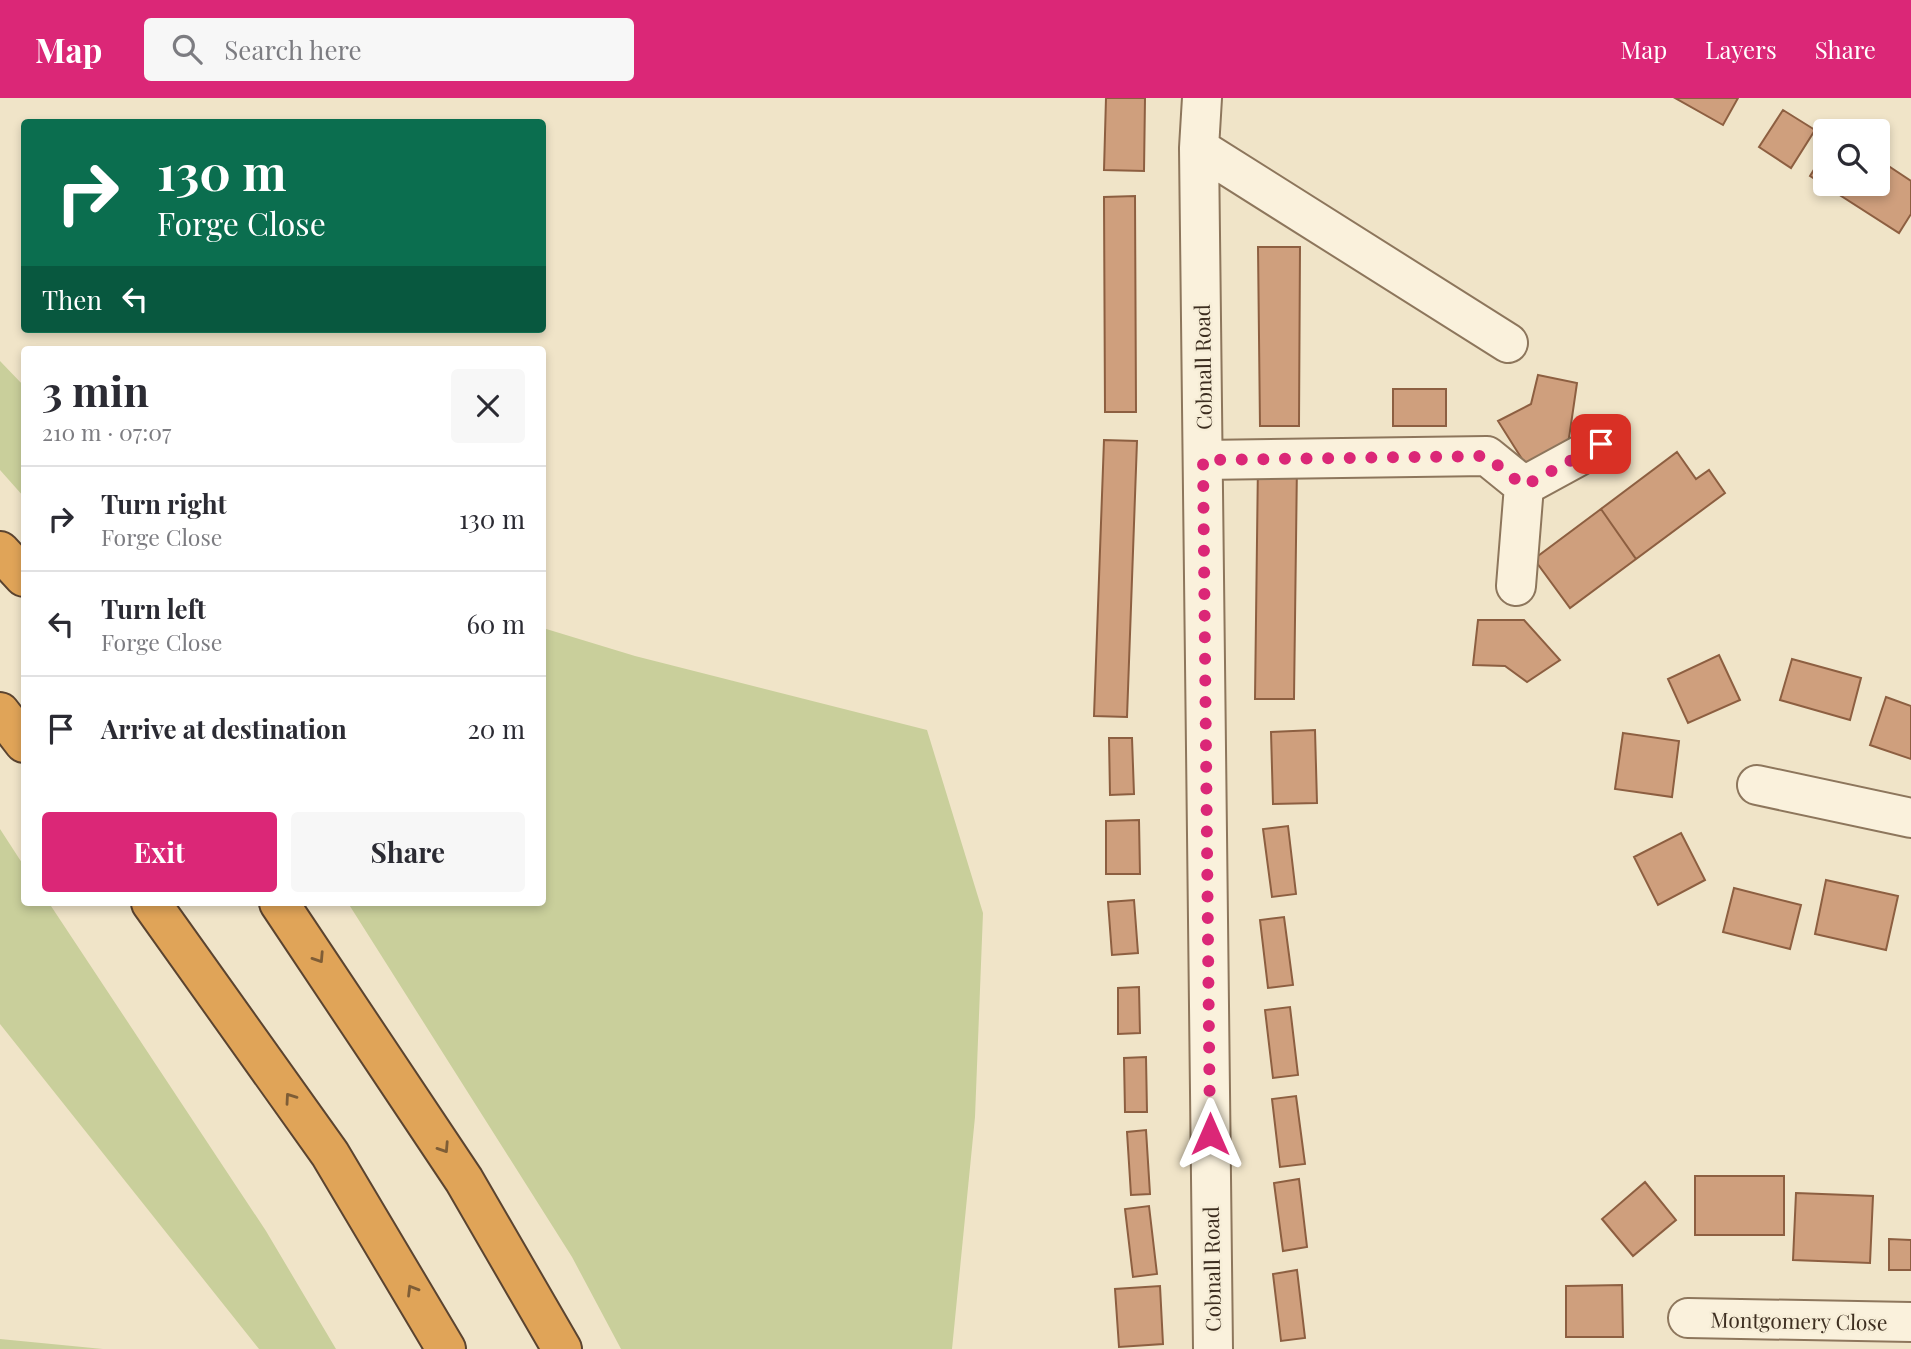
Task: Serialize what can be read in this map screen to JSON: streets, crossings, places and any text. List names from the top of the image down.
{
  "streets": {
    "street": ["Cobnall Road", "Montgomery Close"]
  },
  "page": {
    "header": "Map",
    "search": "Search here",
    "nav": ["Map", "Layers", "Share"],
    "turn": ["130 m", "Forge Close"],
    "then": "Then",
    "heading": ["3 min", "210 m · 07:07"],
    "list": [
      {
        "name": "Turn right",
        "note": "Forge Close",
        "value": "130 m"
      },
      {
        "name": "Turn left",
        "note": "Forge Close",
        "value": "60 m"
      },
      {
        "name": "Arrive at destination",
        "value": "20 m"
      }
    ],
    "buttons": ["Exit", "Share"]
  }
}
